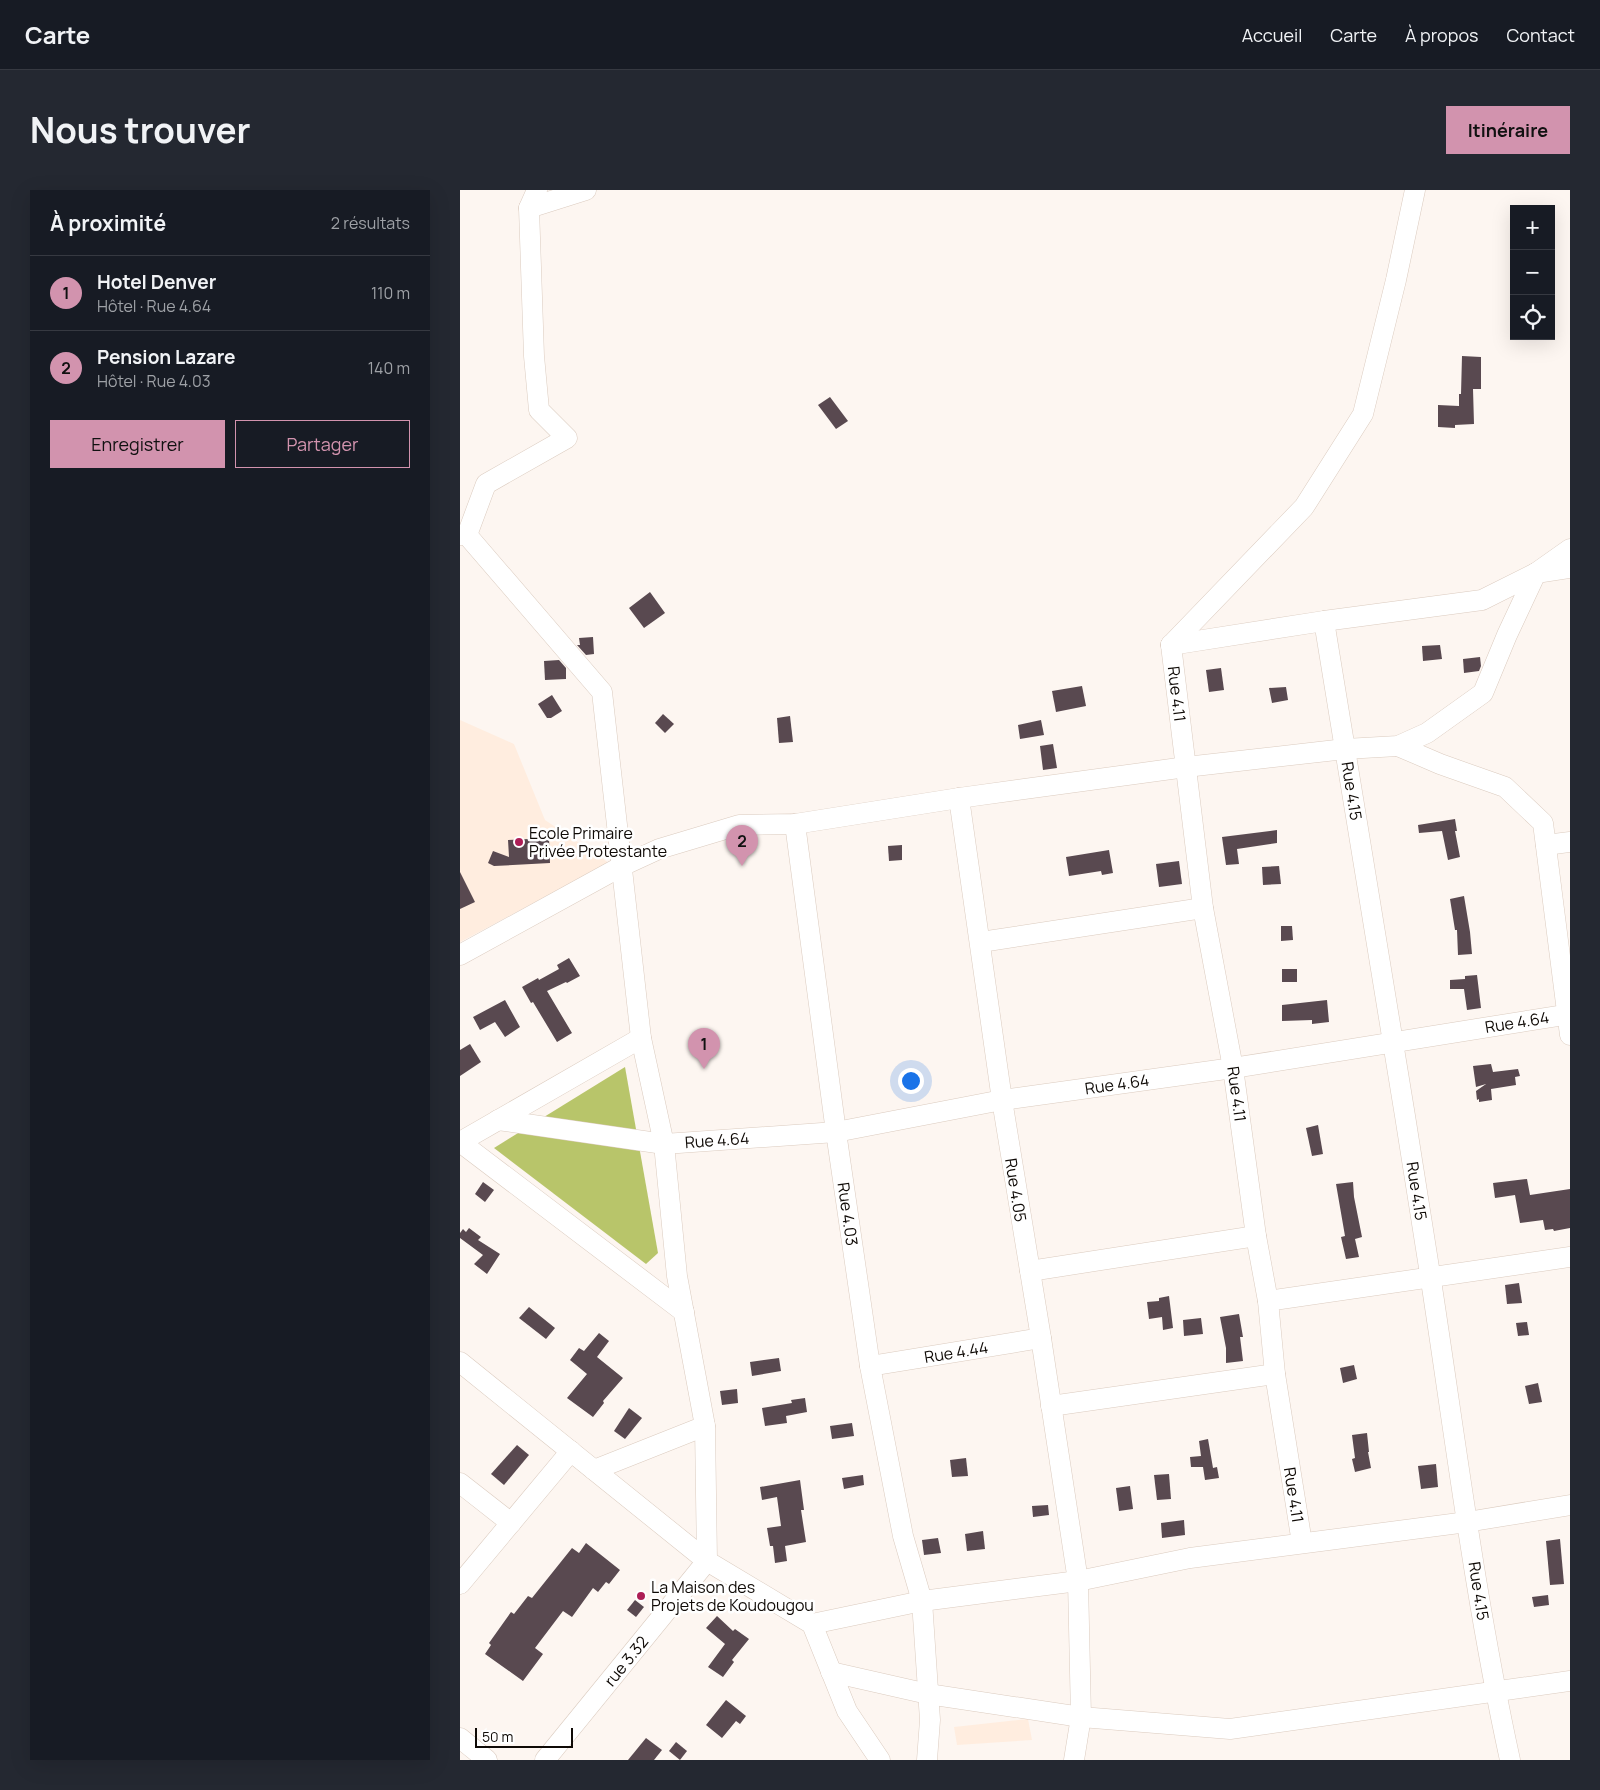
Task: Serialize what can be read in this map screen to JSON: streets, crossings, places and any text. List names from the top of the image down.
{
  "streets": {
    "street": [
      "Rue 4.11",
      "Rue 4.15",
      "Rue 4.64",
      "Rue 4.05",
      "Rue 4.03",
      "Rue 4.44",
      "rue 3.32"
    ]
  },
  "crossings": [
    ["Rue 4.11", "Rue 4.64"],
    ["Rue 4.15", "Rue 4.64"],
    ["Rue 4.64", "Rue 4.05"],
    ["Rue 4.64", "Rue 4.03"],
    ["Rue 4.05", "Rue 4.44"],
    ["Rue 4.03", "Rue 4.44"]
  ],
  "places": ["Ecole Primaire Privée Protestante", "La Maison des Projets de Koudougou"],
  "scale_bar": "50 m",
  "page": {
    "header": "Carte",
    "nav": [
      "Accueil",
      "Carte",
      "À propos",
      "Contact"
    ],
    "title": "Nous trouver",
    "buttons": [
      "Itinéraire",
      ["Enregistrer", "Partager"]
    ],
    "heading": ["À proximité", "2 résultats"],
    "map_buttons": ["+", "−"],
    "list": [
      {
        "mark": "1",
        "name": "Hotel Denver",
        "note": "Hôtel · Rue 4.64",
        "value": "110 m"
      },
      {
        "mark": "2",
        "name": "Pension Lazare",
        "note": "Hôtel · Rue 4.03",
        "value": "140 m"
      }
    ],
    "pins": ["2", "1"],
    "scale": "50 m"
  }
}
